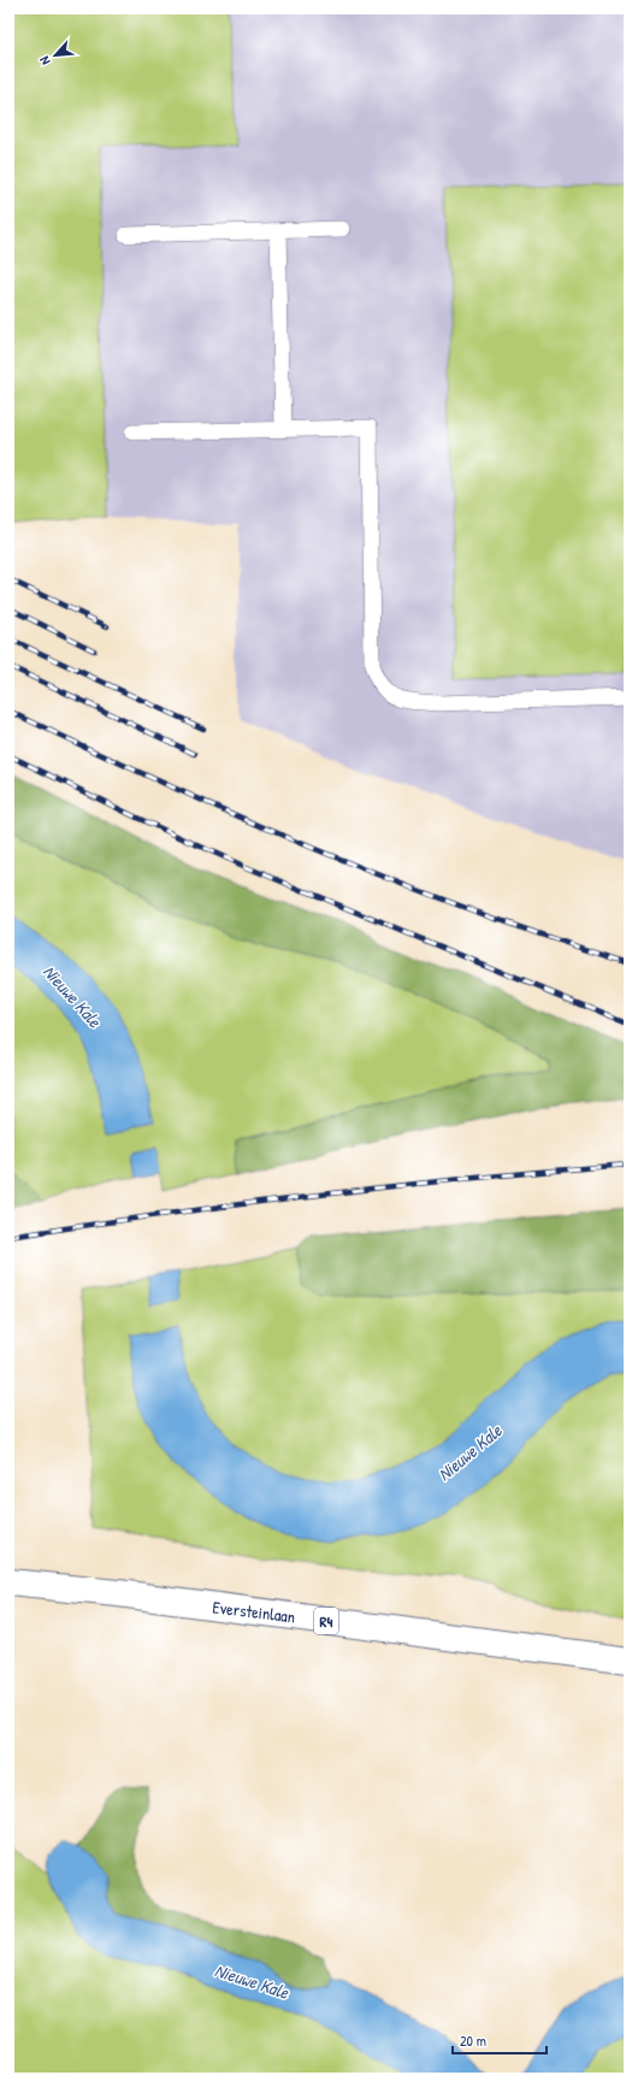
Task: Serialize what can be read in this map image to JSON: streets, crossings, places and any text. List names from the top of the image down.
{
  "streets": {
    "highway": ["Eversteinlaan", "R4"]
  },
  "water": ["Nieuwe Kale"],
  "scale_bar": "20 m",
  "north": "bottom left"
}
